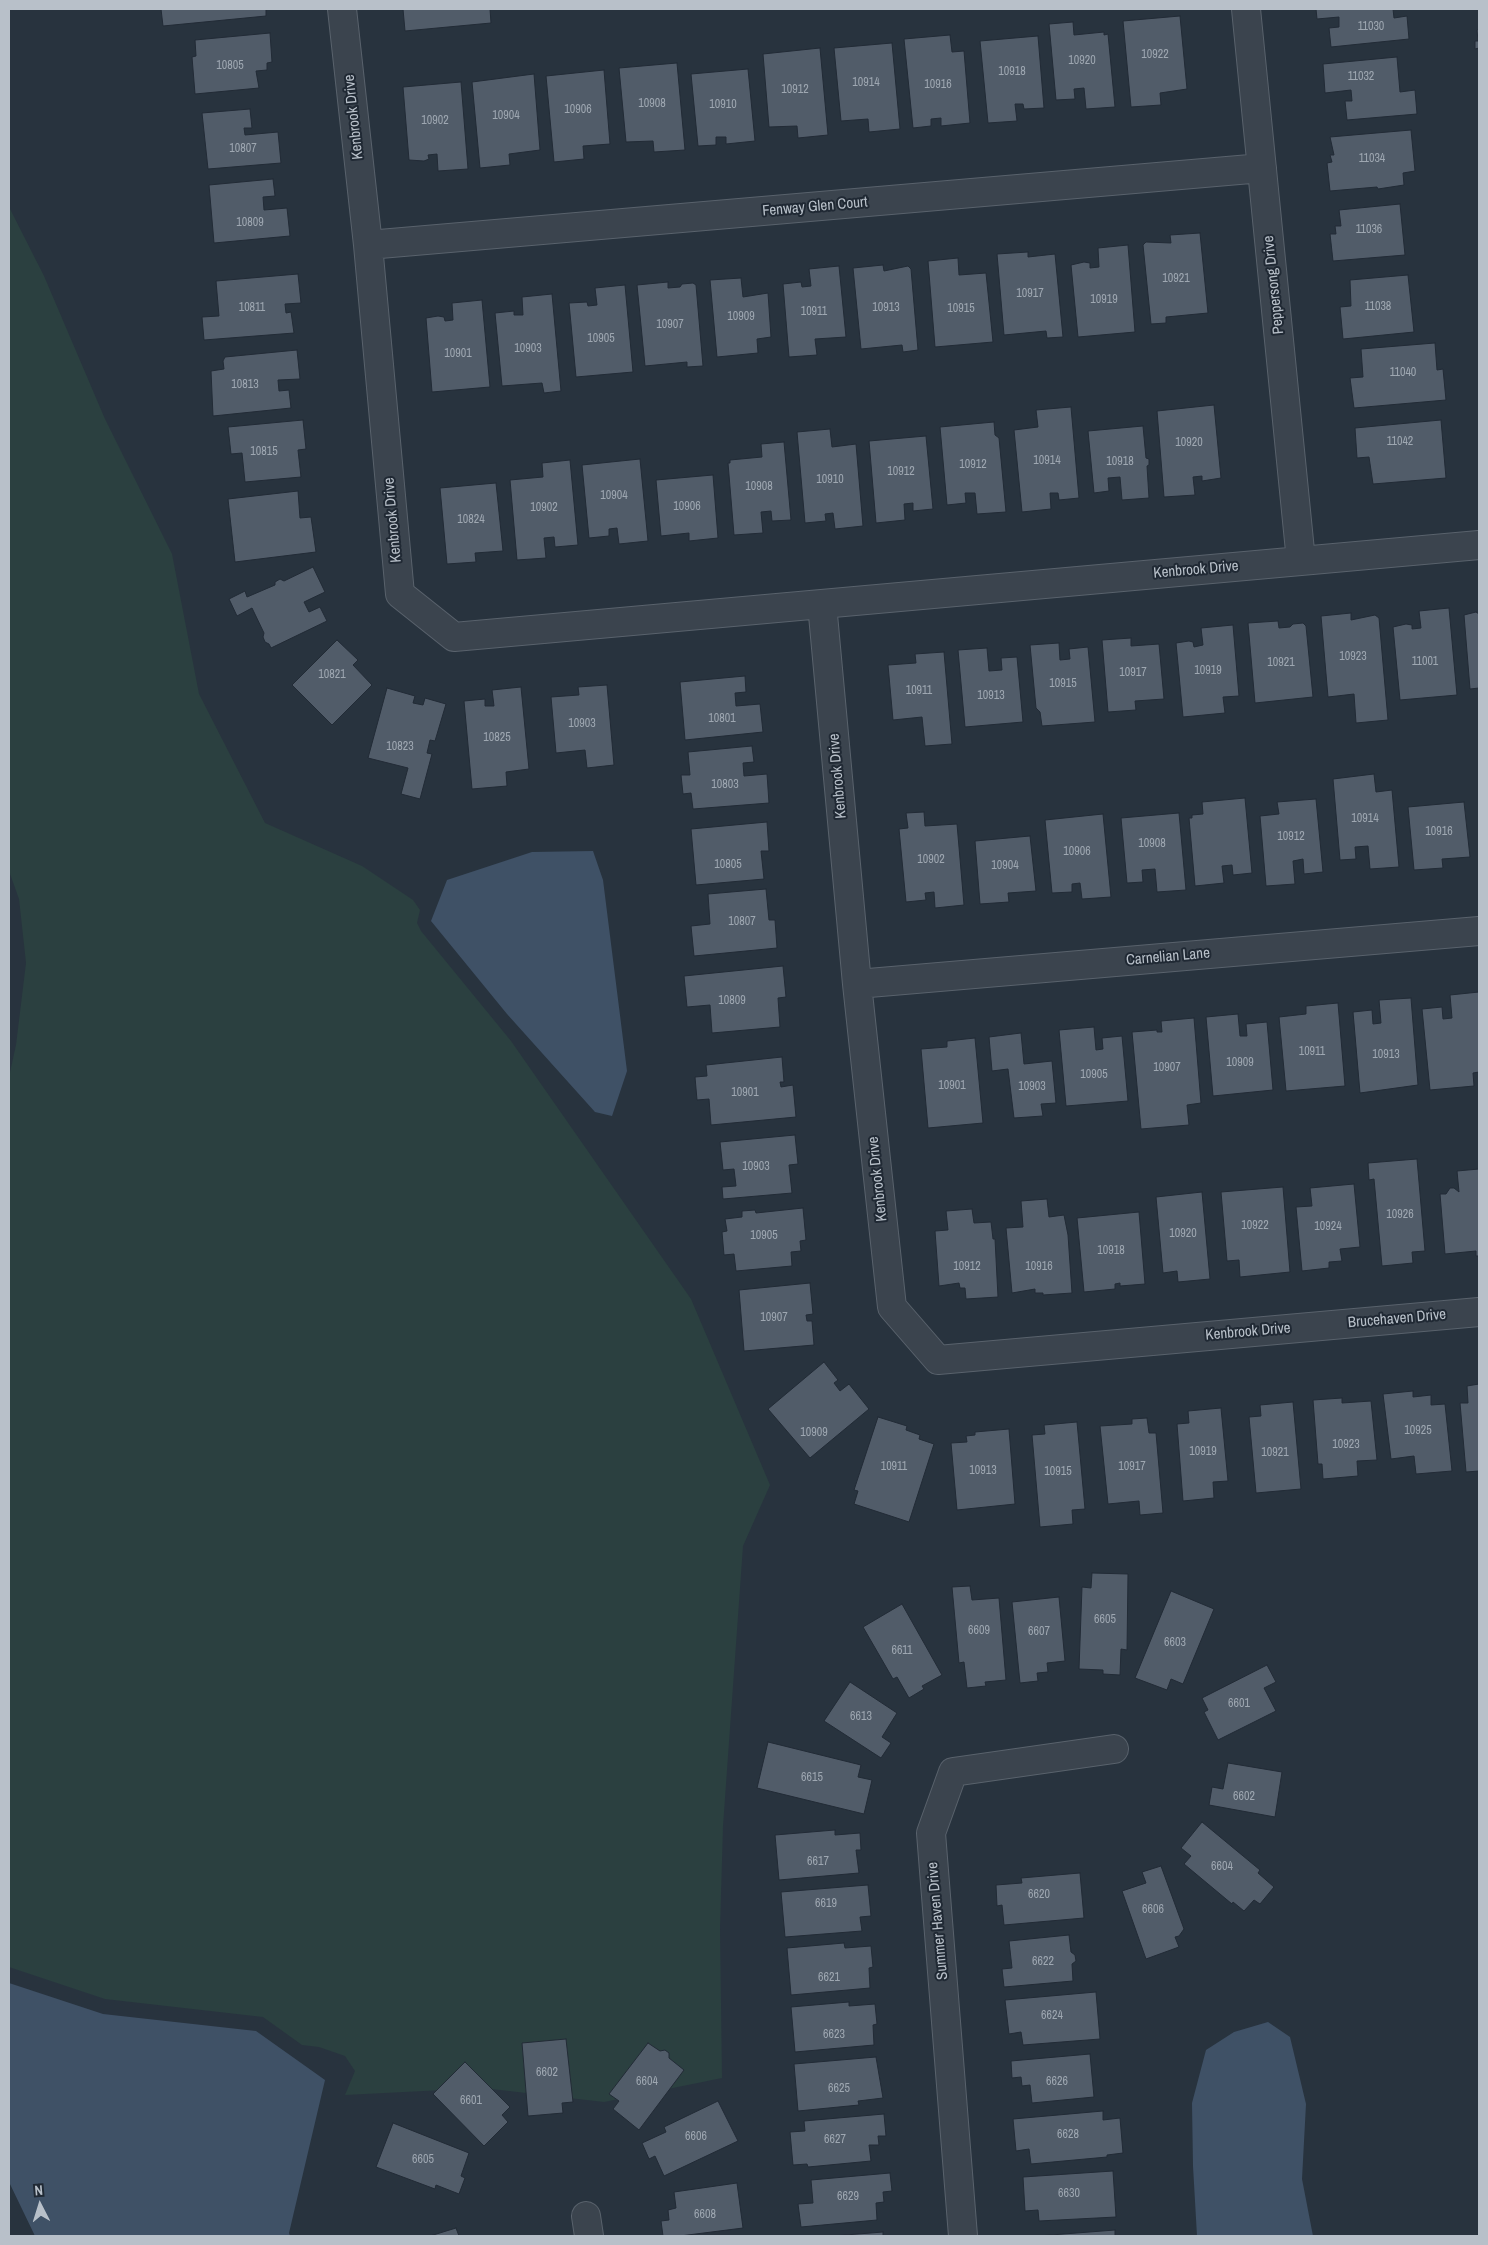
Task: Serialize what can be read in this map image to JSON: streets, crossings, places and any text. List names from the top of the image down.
{
  "streets": {
    "street": [
      "Kenbrook Drive",
      "Fenway Glen Court",
      "Peppersong Drive",
      "Carnelian Lane",
      "Brucehaven Drive",
      "Summer Haven Drive"
    ]
  },
  "crossings": [
    ["Kenbrook Drive", "Fenway Glen Court"],
    ["Kenbrook Drive", "Peppersong Drive"],
    ["Kenbrook Drive", "Carnelian Lane"],
    ["Kenbrook Drive", "Brucehaven Drive"],
    ["Fenway Glen Court", "Peppersong Drive"]
  ],
  "house_numbers": [
    "11030",
    "10922",
    "10920",
    "10805",
    "10918",
    "11032",
    "10914",
    "10916",
    "10912",
    "10908",
    "10910",
    "10906",
    "10904",
    "10902",
    "10807",
    "11034",
    "10809",
    "11036",
    "10921",
    "10917",
    "10919",
    "11038",
    "10811",
    "10913",
    "10915",
    "10911",
    "10909",
    "10907",
    "10905",
    "10903",
    "10901",
    "11040",
    "10813",
    "11042",
    "10920",
    "10815",
    "10914",
    "10918",
    "10912",
    "10912",
    "10910",
    "10908",
    "10904",
    "10906",
    "10902",
    "10824",
    "10923",
    "11001",
    "10921",
    "10919",
    "10917",
    "10821",
    "10915",
    "10911",
    "10913",
    "10801",
    "10903",
    "10825",
    "10823",
    "10803",
    "10914",
    "10916",
    "10912",
    "10908",
    "10906",
    "10902",
    "10805",
    "10904",
    "10807",
    "10809",
    "10911",
    "10913",
    "10909",
    "10907",
    "10905",
    "10901",
    "10903",
    "10901",
    "10903",
    "10926",
    "10922",
    "10924",
    "10920",
    "10905",
    "10918",
    "10912",
    "10916",
    "10907",
    "10925",
    "10909",
    "10923",
    "10919",
    "10921",
    "10911",
    "10917",
    "10913",
    "10915",
    "6605",
    "6609",
    "6607",
    "6603",
    "6611",
    "6601",
    "6613",
    "6615",
    "6602",
    "6617",
    "6604",
    "6620",
    "6619",
    "6606",
    "6622",
    "6621",
    "6624",
    "6623",
    "6602",
    "6604",
    "6626",
    "6625",
    "6601",
    "6628",
    "6606",
    "6627",
    "6605",
    "6630",
    "6629",
    "6608"
  ],
  "north": "top"
}
